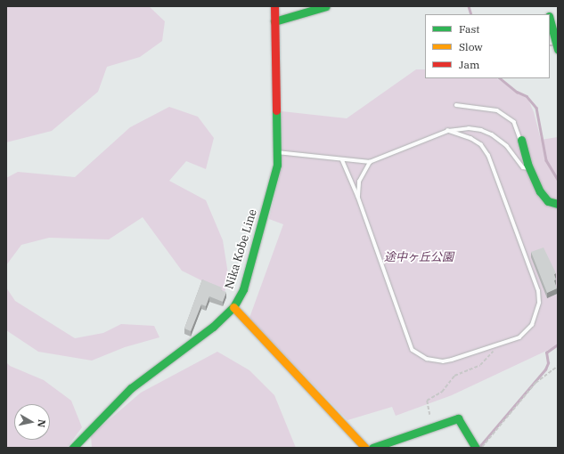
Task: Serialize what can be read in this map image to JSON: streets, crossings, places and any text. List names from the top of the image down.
{
  "streets": {
    "main road": ["Nika Kobe Line"]
  },
  "parks": ["途中ヶ丘公園"],
  "legend": ["Fast", "Slow", "Jam"],
  "north": "right"
}
